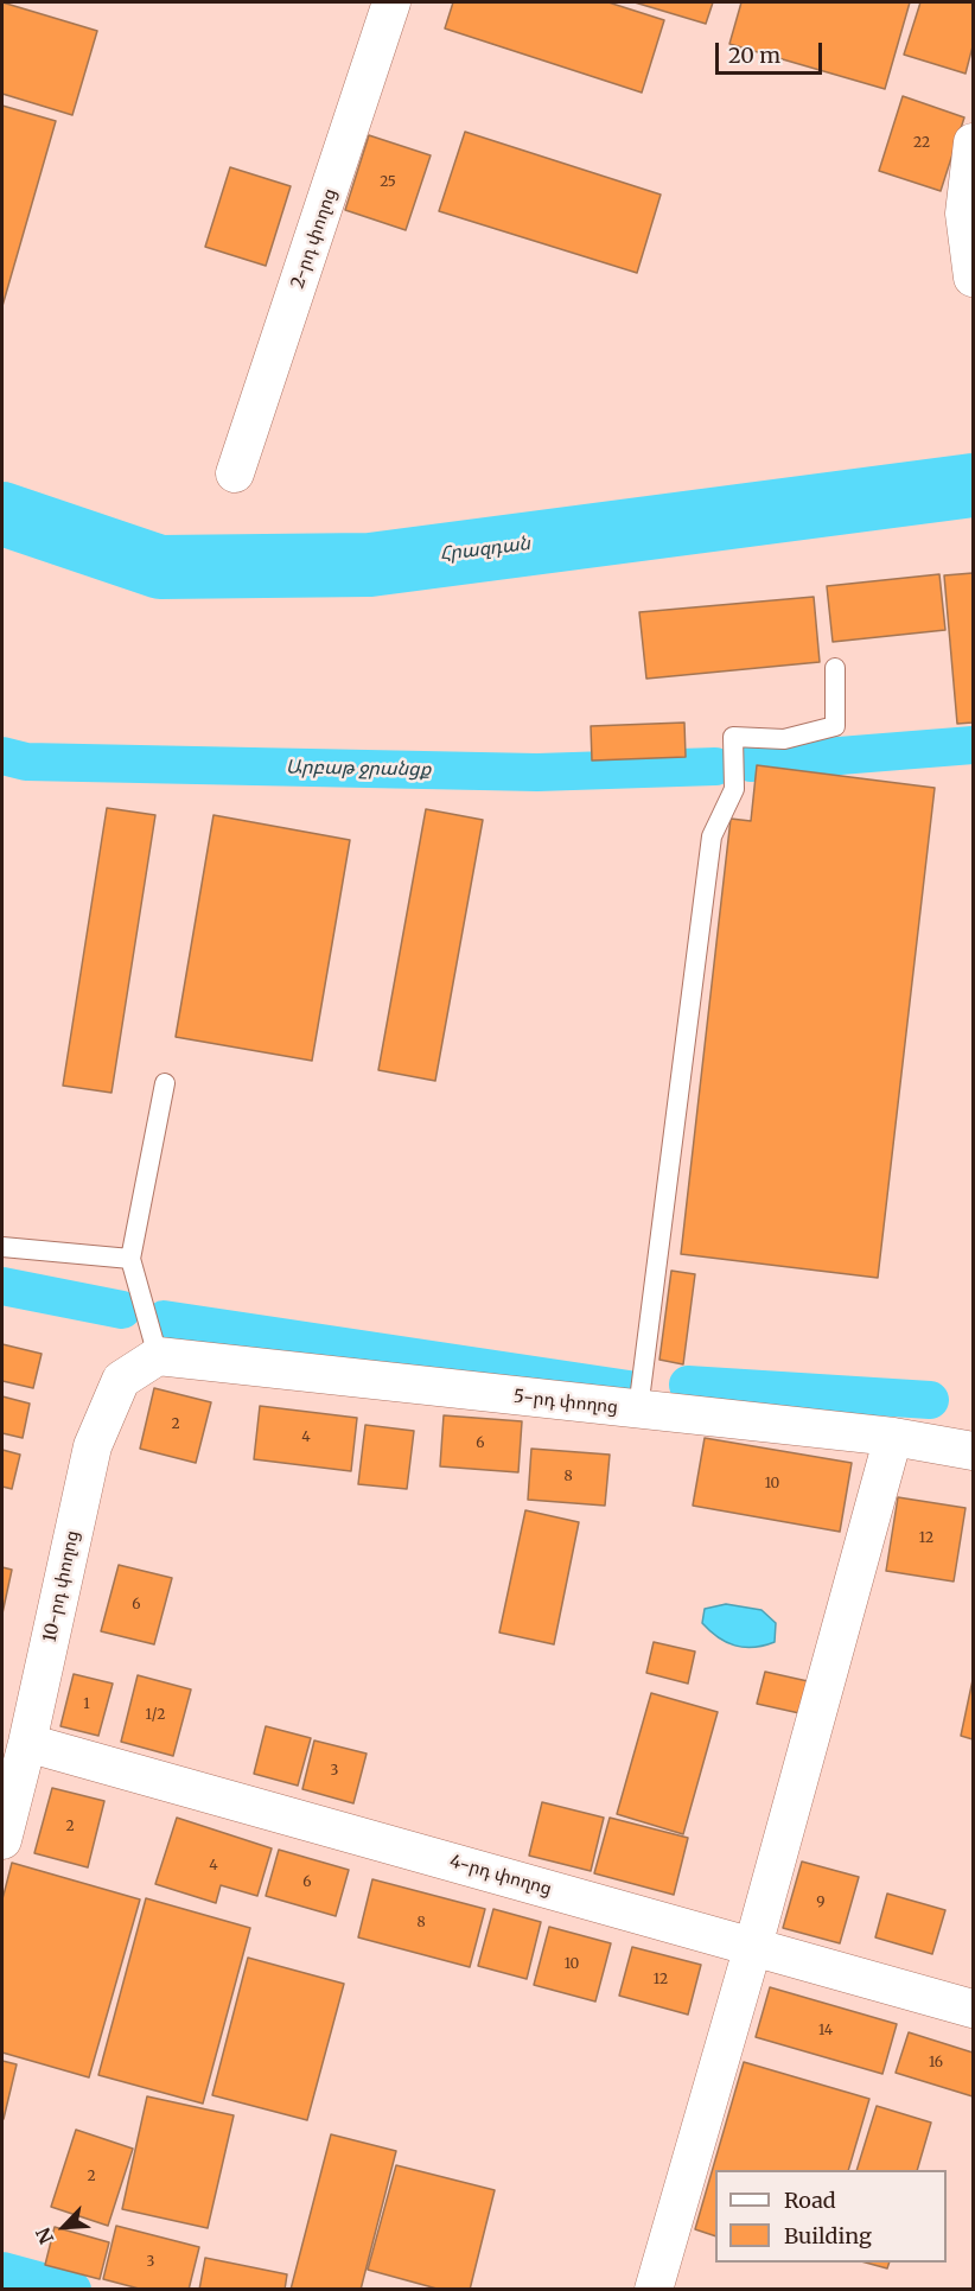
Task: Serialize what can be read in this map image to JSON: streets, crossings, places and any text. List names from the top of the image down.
{
  "streets": {
    "street": [
      "2-րդ փողոց",
      "5-րդ փողոց",
      "10-րդ փողոց",
      "4-րդ փողոց"
    ]
  },
  "crossings": [
    ["5-րդ փողոց", "10-րդ փողոց"],
    ["10-րդ փողոց", "4-րդ փողոց"]
  ],
  "water": ["Հրազդան", "Արբաթ ջրանցք"],
  "house_numbers": [
    "22",
    "25",
    "2",
    "4",
    "6",
    "8",
    "10",
    "12",
    "6",
    "1",
    "1/2",
    "3",
    "2",
    "4",
    "6",
    "9",
    "8",
    "10",
    "12",
    "14",
    "16",
    "2",
    "3"
  ],
  "legend": ["Road", "Building"],
  "scale_bar": "20 m",
  "north": "bottom left"
}
